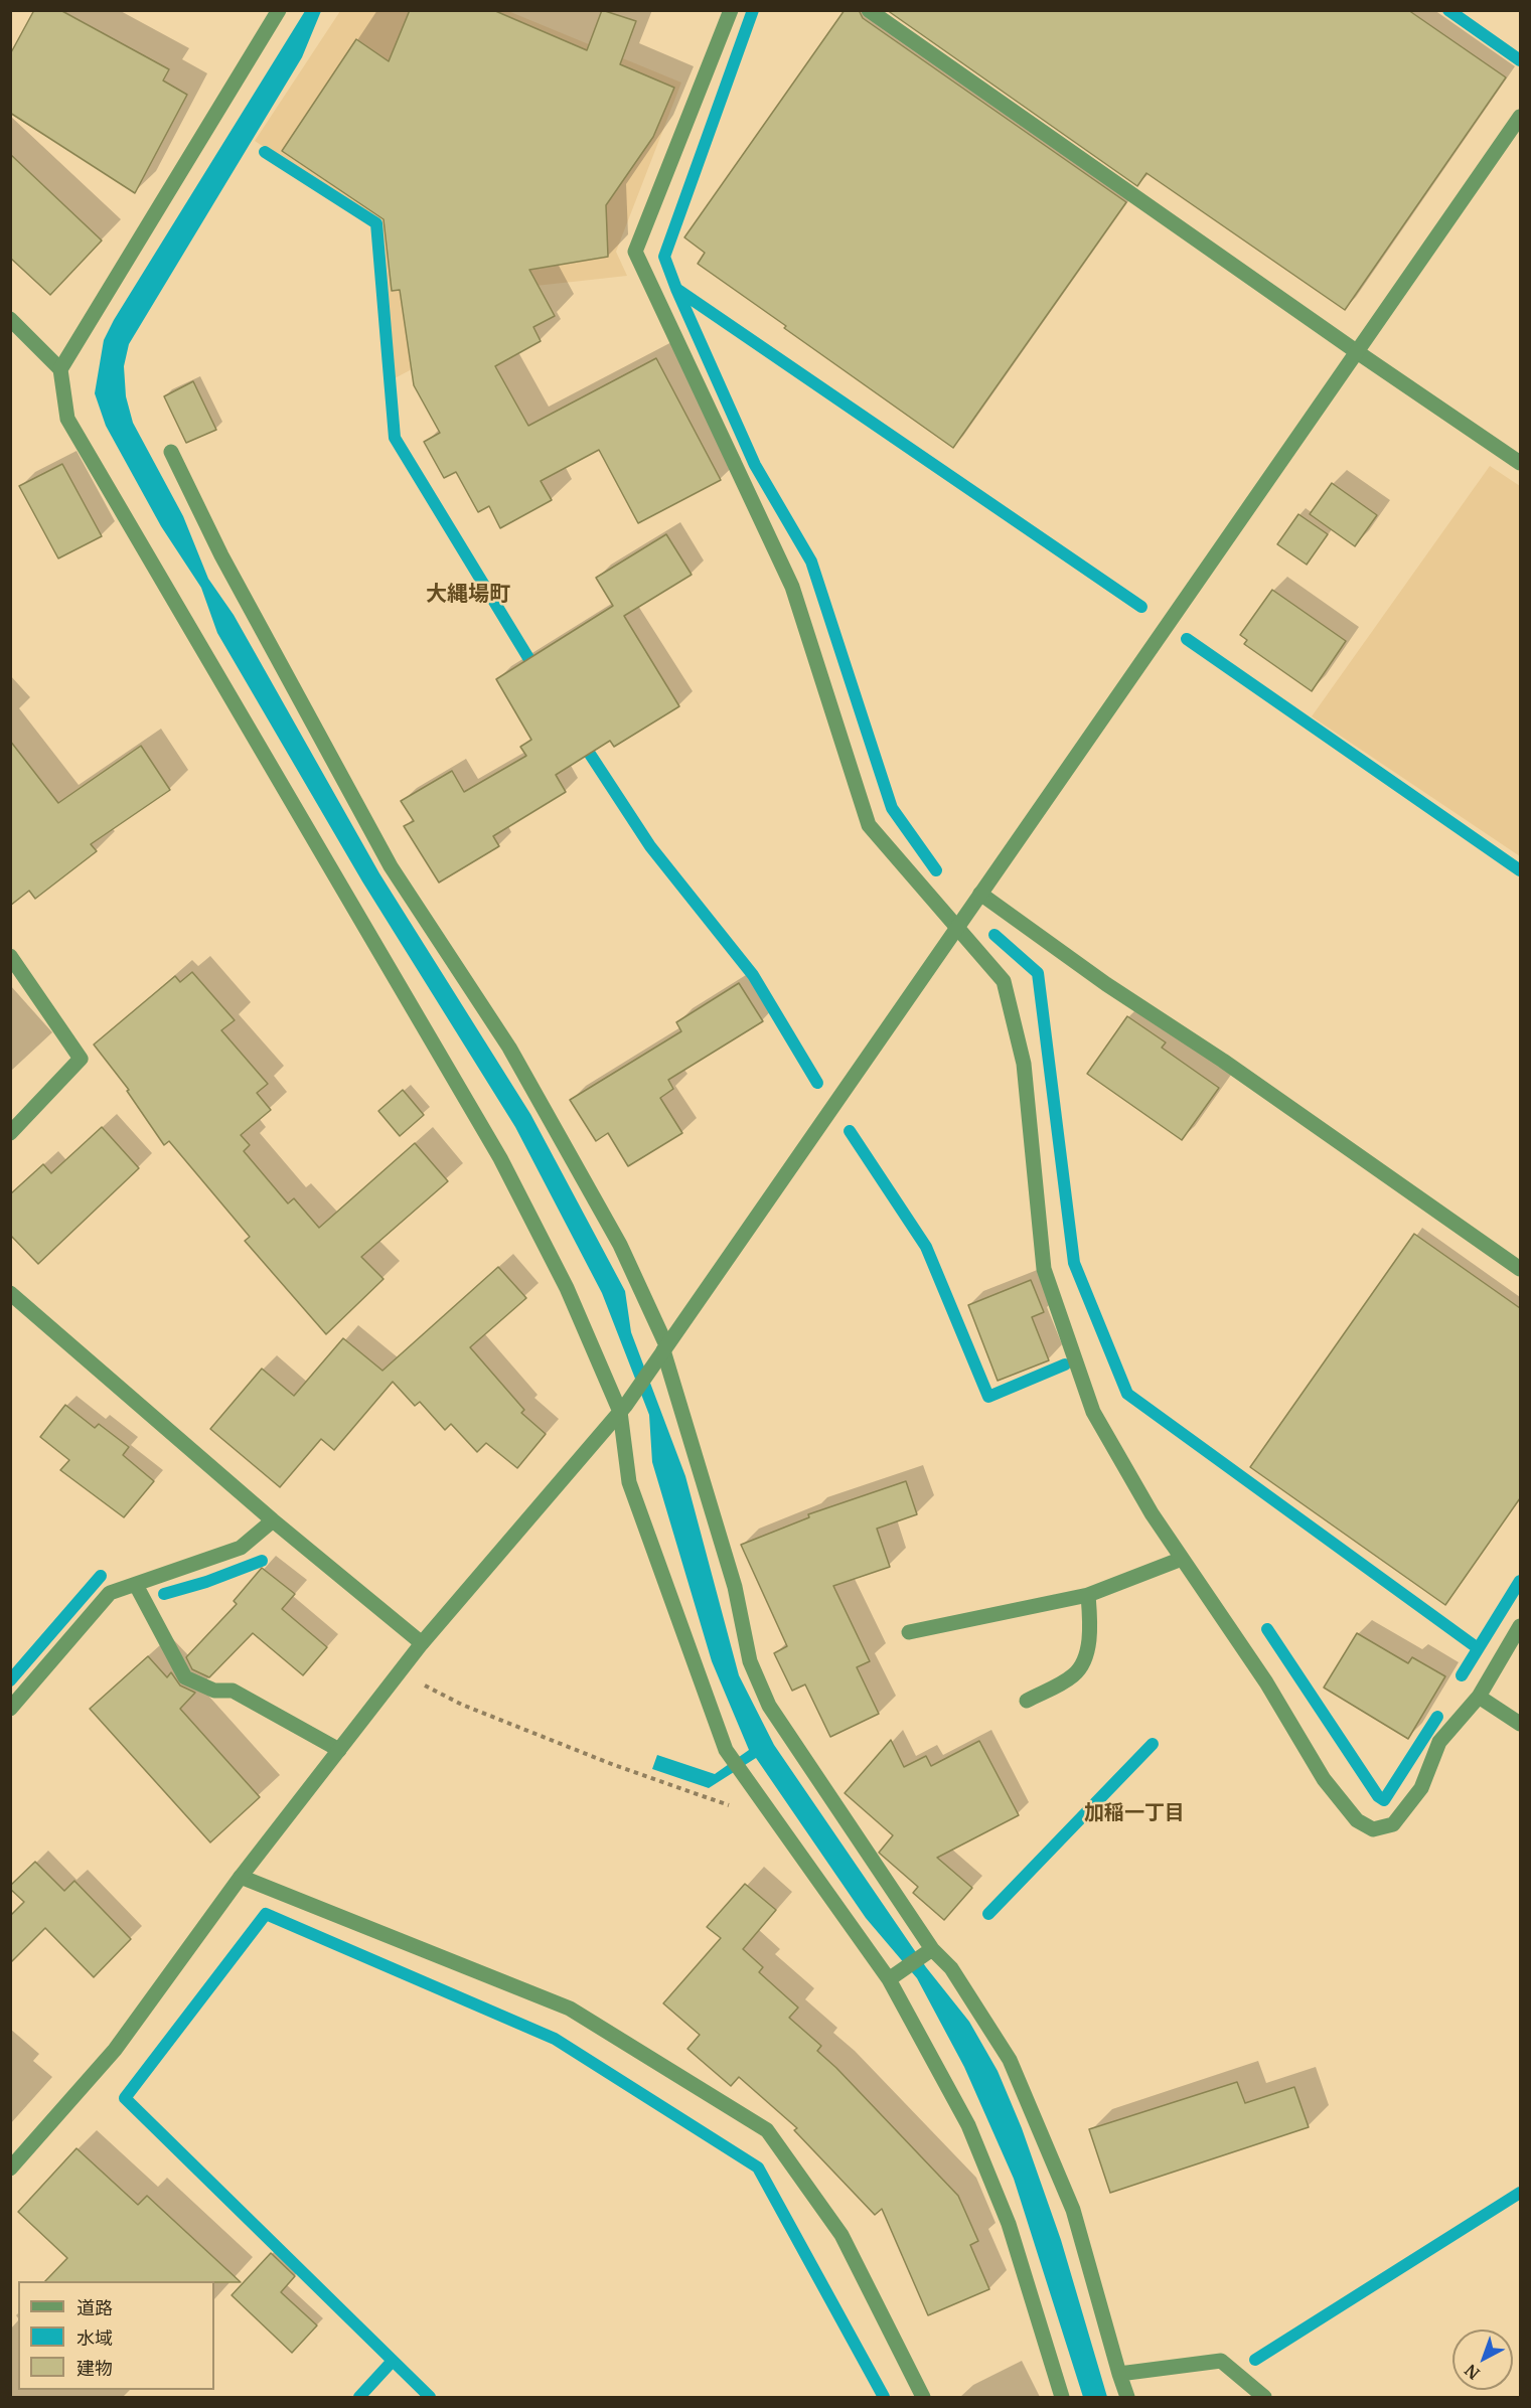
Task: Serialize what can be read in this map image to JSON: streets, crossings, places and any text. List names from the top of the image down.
{
  "districts": ["大縄場町", "加稲一丁目"],
  "legend": ["道路", "水域", "建物"],
  "north": "bottom left"
}
